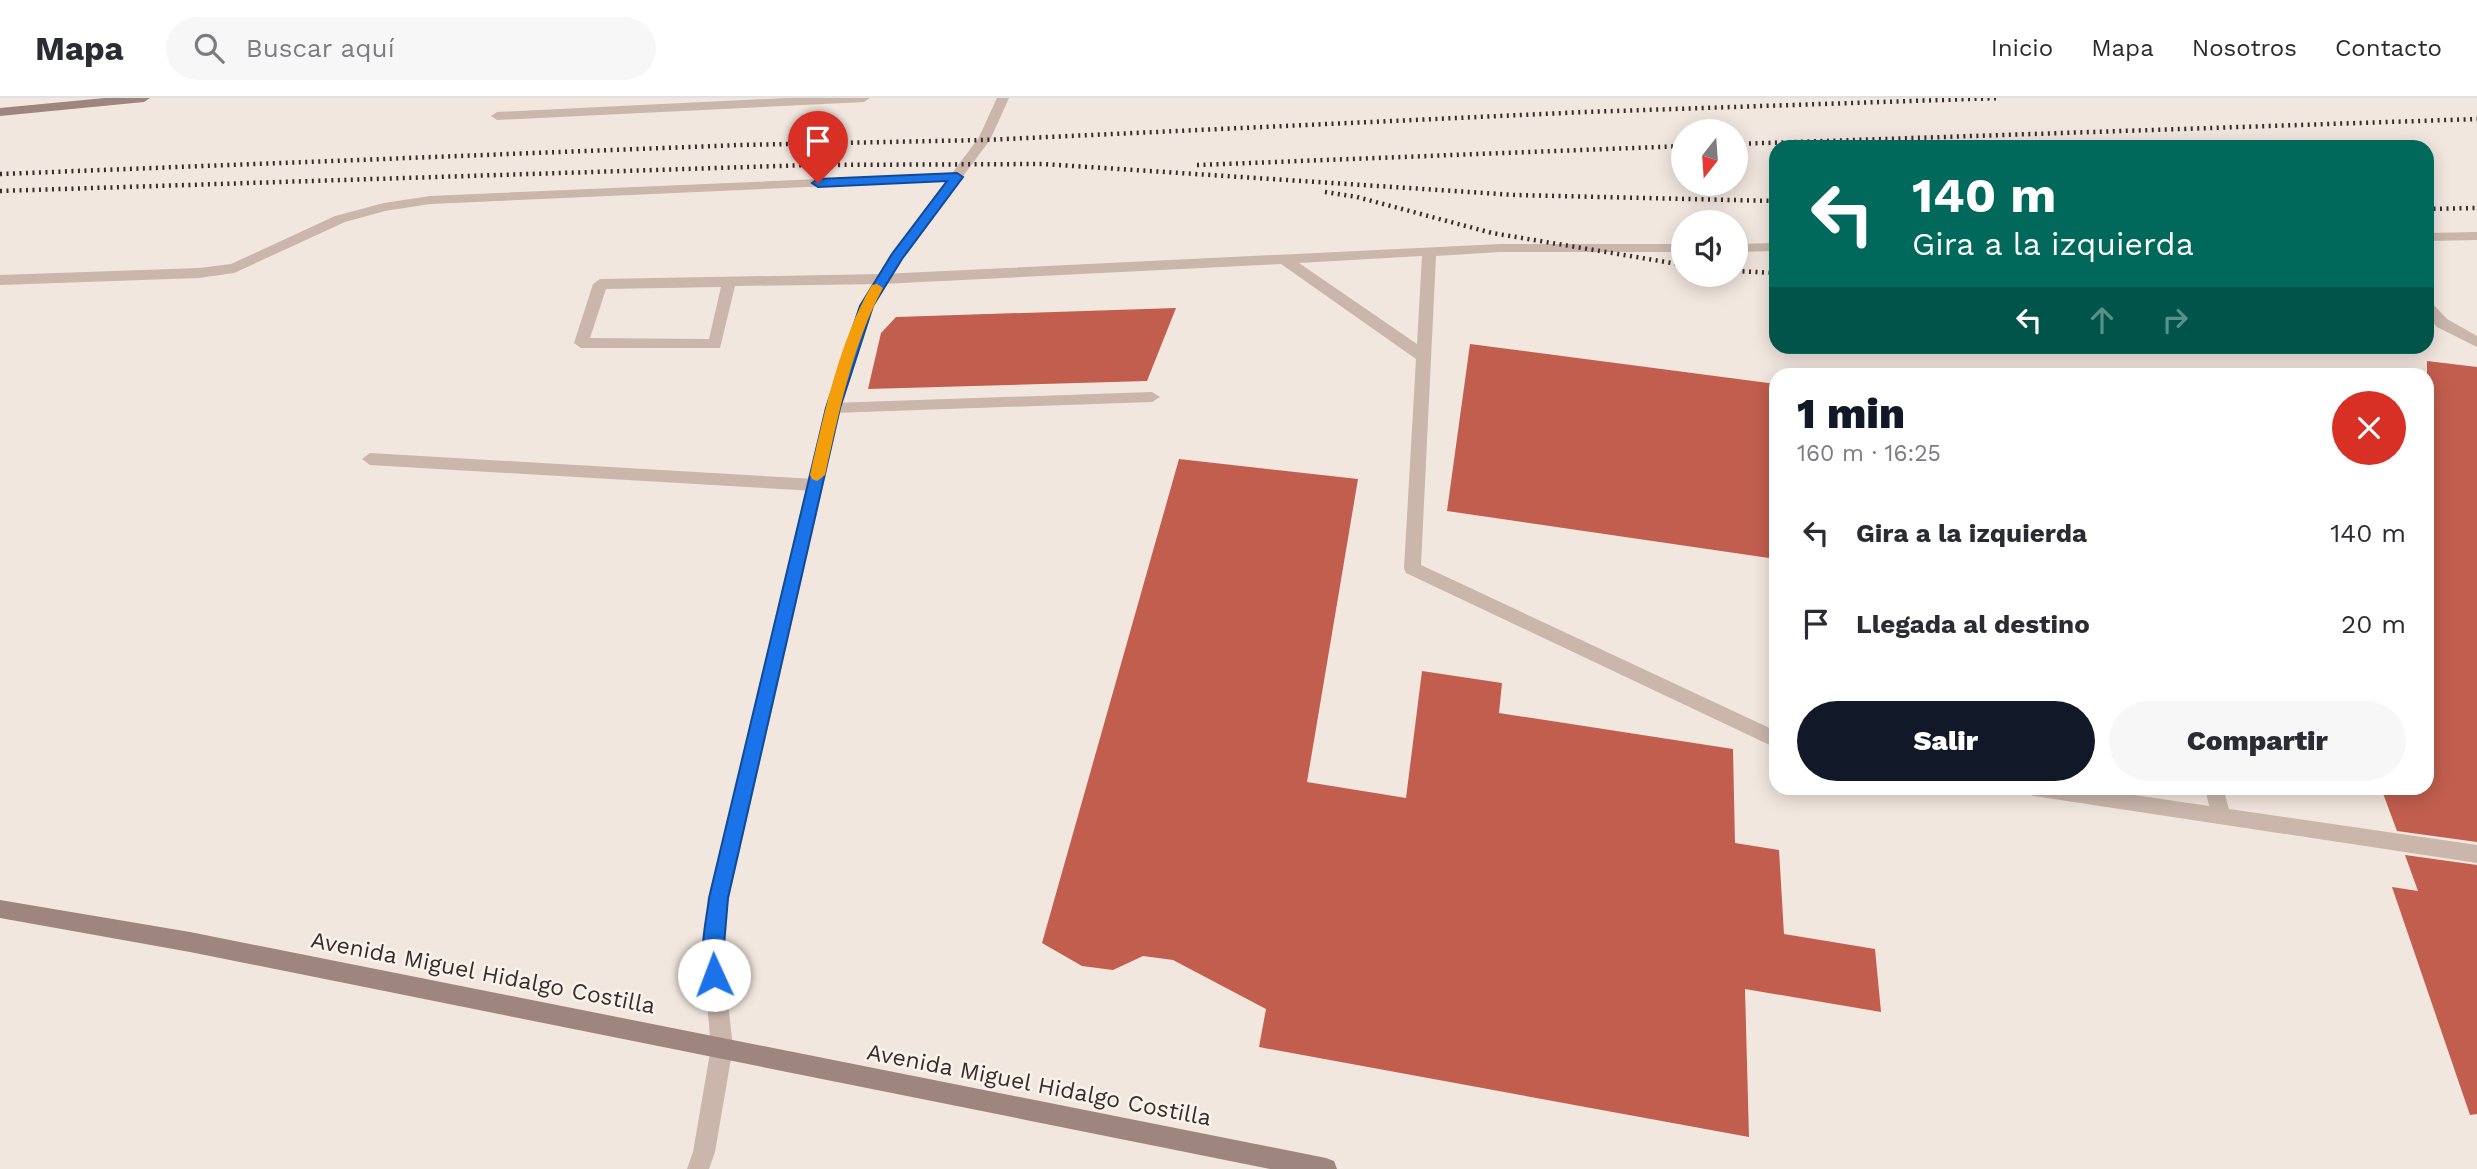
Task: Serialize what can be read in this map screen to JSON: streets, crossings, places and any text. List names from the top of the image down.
{
  "streets": {
    "main road": ["Avenida Miguel Hidalgo Costilla"]
  },
  "north": "bottom",
  "page": {
    "header": "Mapa",
    "search": "Buscar aquí",
    "nav": [
      "Inicio",
      "Mapa",
      "Nosotros",
      "Contacto"
    ],
    "turn": ["140 m", "Gira a la izquierda"],
    "heading": ["1 min", "160 m · 16:25"],
    "list": [
      {
        "name": "Gira a la izquierda",
        "value": "140 m"
      },
      {
        "name": "Llegada al destino",
        "value": "20 m"
      }
    ],
    "buttons": ["Salir", "Compartir"]
  }
}
